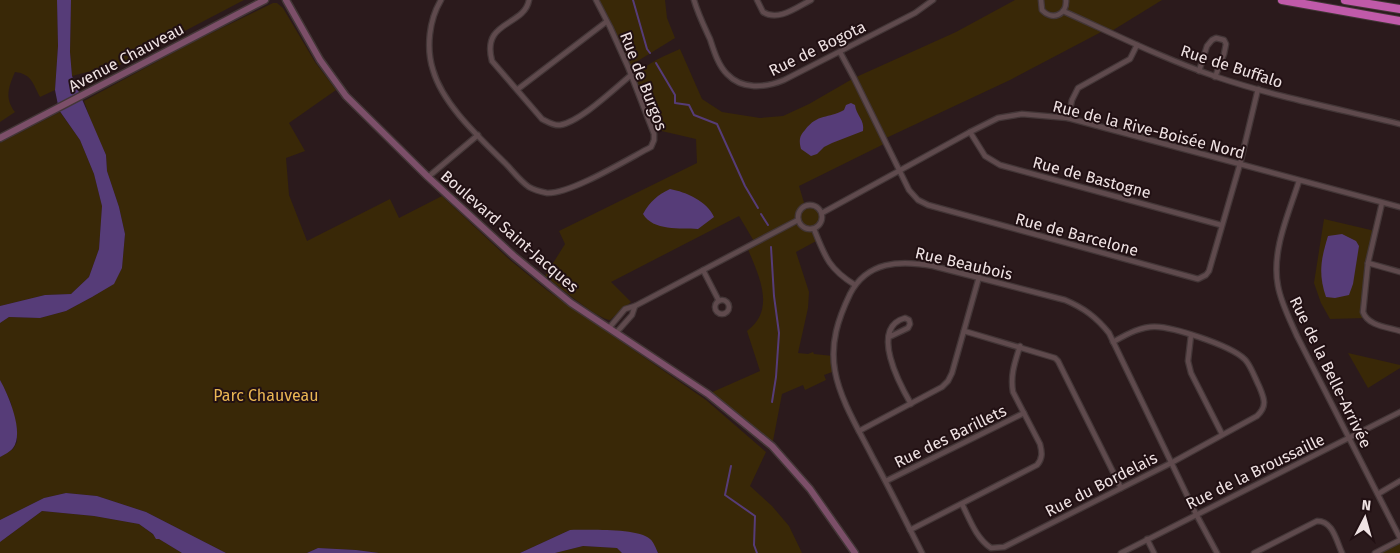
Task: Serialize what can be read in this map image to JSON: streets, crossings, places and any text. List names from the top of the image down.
{
  "streets": {
    "street": [
      "Rue de Bogota",
      "Avenue Chauveau",
      "Rue de Buffalo",
      "Rue de Burgos",
      "Rue de la Rive-Boisée Nord",
      "Rue de Bastogne",
      "Boulevard Saint-Jacques",
      "Rue de Barcelone",
      "Rue Beaubois",
      "Rue de la Belle-Arrivée",
      "Rue des Barillets",
      "Rue de la Broussaille",
      "Rue du Bordelais"
    ]
  },
  "crossings": [
    ["Rue de Bogota", "Rue de Barcelone"],
    ["Rue de Buffalo", "Rue de Barcelone"],
    ["Rue de la Rive-Boisée Nord", "Rue de Bastogne"],
    ["Rue de la Rive-Boisée Nord", "Rue de Barcelone"],
    ["Rue de la Rive-Boisée Nord", "Rue de la Belle-Arrivée"],
    ["Rue de Bastogne", "Rue de Barcelone"],
    ["Rue Beaubois", "Rue des Barillets"],
    ["Rue Beaubois", "Rue de la Broussaille"],
    ["Rue Beaubois", "Rue du Bordelais"],
    ["Rue de la Belle-Arrivée", "Rue de la Broussaille"]
  ],
  "parks": ["Parc Chauveau"],
  "north": "top"
}
